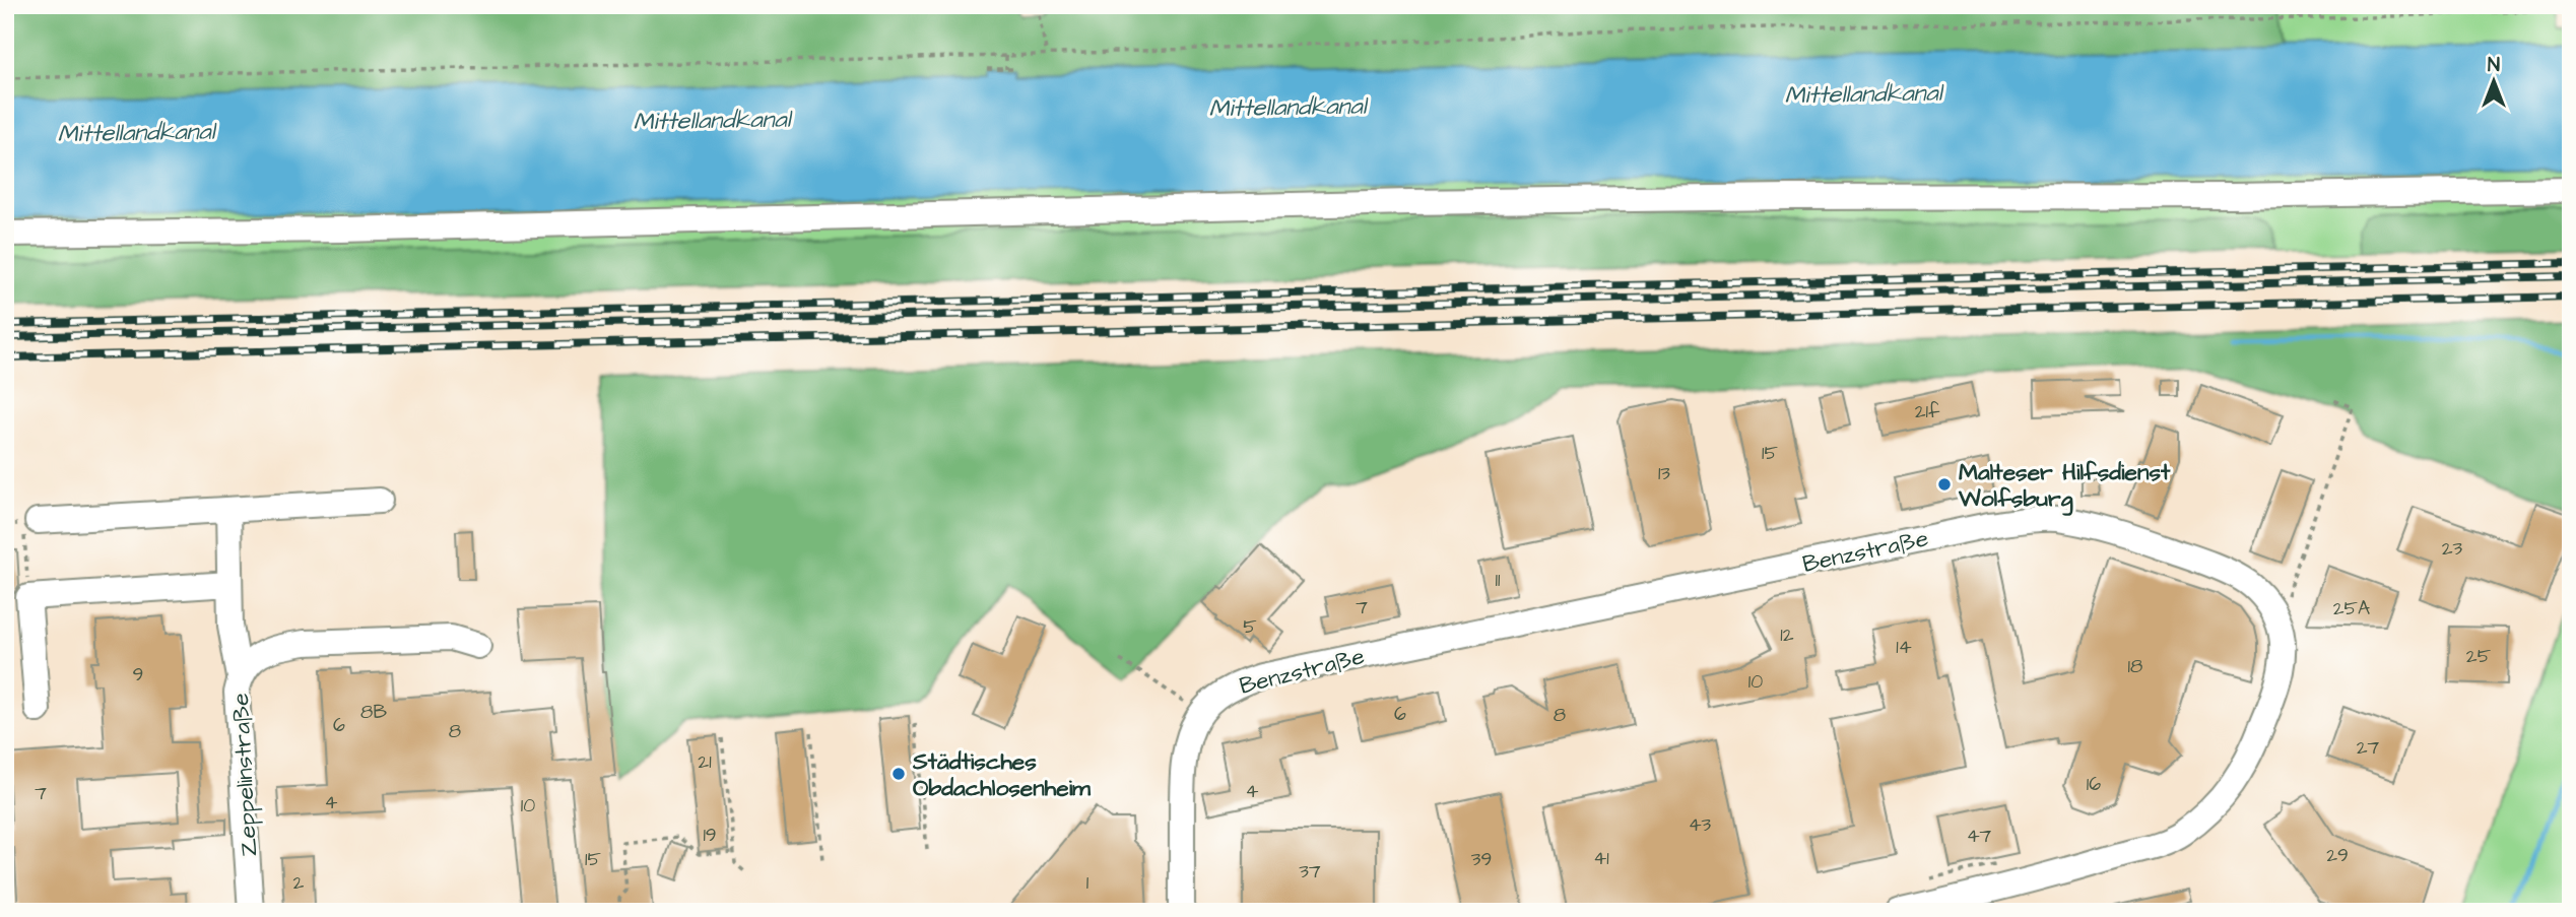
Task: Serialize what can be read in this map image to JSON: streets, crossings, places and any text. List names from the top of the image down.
{
  "streets": {
    "street": ["Benzstraße", "Zeppelinstraße"]
  },
  "water": ["Mittellandkanal"],
  "places": ["Malteser Hilfsdienst Wolfsburg", "Städtisches Obdachlosenheim"],
  "house_numbers": [
    "21f",
    "15",
    "13",
    "23",
    "11",
    "7",
    "25A",
    "5",
    "12",
    "14",
    "25",
    "18",
    "9",
    "10",
    "8B",
    "6",
    "8",
    "6",
    "8",
    "27",
    "21",
    "16",
    "4",
    "7",
    "4",
    "10",
    "43",
    "19",
    "47",
    "29",
    "41",
    "15",
    "39",
    "37",
    "2",
    "1"
  ],
  "north": "top"
}
